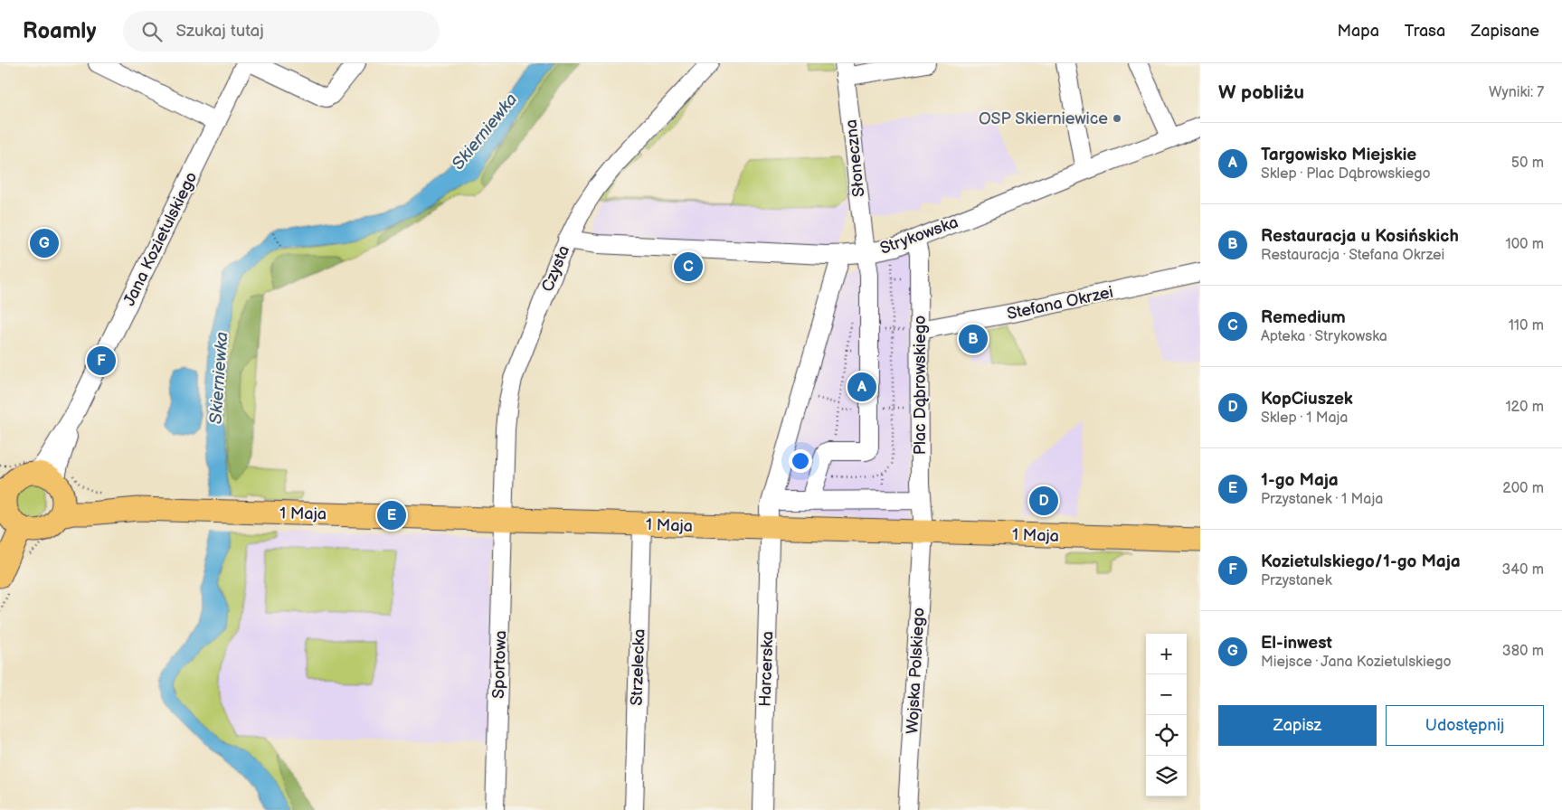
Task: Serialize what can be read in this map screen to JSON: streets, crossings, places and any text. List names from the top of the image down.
{
  "streets": {
    "main road": ["1 Maja"],
    "street": [
      "Słoneczna",
      "Strykowska",
      "Jana Kozietulskiego",
      "Czysta",
      "Stefana Okrzei",
      "Plac Dąbrowskiego",
      "Sportowa",
      "Strzelecka",
      "Harcerska",
      "Wojska Polskiego"
    ]
  },
  "crossings": [
    ["Słoneczna", "Strykowska"],
    ["Strykowska", "Czysta"],
    ["Strykowska", "Plac Dąbrowskiego"],
    ["Jana Kozietulskiego", "1 Maja"],
    ["Czysta", "1 Maja"],
    ["Czysta", "Sportowa"],
    ["Stefana Okrzei", "Plac Dąbrowskiego"],
    ["Plac Dąbrowskiego", "1 Maja"],
    ["Plac Dąbrowskiego", "Wojska Polskiego"],
    ["1 Maja", "Sportowa"],
    ["1 Maja", "Strzelecka"],
    ["1 Maja", "Harcerska"],
    ["1 Maja", "Wojska Polskiego"]
  ],
  "water": ["Skierniewka"],
  "places": ["OSP Skierniewice"],
  "page": {
    "header": "Roamly",
    "search": "Szukaj tutaj",
    "nav": ["Mapa", "Trasa", "Zapisane"],
    "heading": ["W pobliżu", "Wyniki: 7"],
    "list": [
      {
        "mark": "A",
        "name": "Targowisko Miejskie",
        "note": "Sklep · Plac Dąbrowskiego",
        "value": "50 m"
      },
      {
        "mark": "B",
        "name": "Restauracja u Kosińskich",
        "note": "Restauracja · Stefana Okrzei",
        "value": "100 m"
      },
      {
        "mark": "C",
        "name": "Remedium",
        "note": "Apteka · Strykowska",
        "value": "110 m"
      },
      {
        "mark": "D",
        "name": "KopCiuszek",
        "note": "Sklep · 1 Maja",
        "value": "120 m"
      },
      {
        "mark": "E",
        "name": "1-go Maja",
        "note": "Przystanek · 1 Maja",
        "value": "200 m"
      },
      {
        "mark": "F",
        "name": "Kozietulskiego/1-go Maja",
        "note": "Przystanek",
        "value": "340 m"
      },
      {
        "mark": "G",
        "name": "El-inwest",
        "note": "Miejsce · Jana Kozietulskiego",
        "value": "380 m"
      }
    ],
    "pins": [
      "G",
      "C",
      "B",
      "F",
      "A",
      "D",
      "E"
    ],
    "map_buttons": ["+", "−"],
    "buttons": ["Zapisz", "Udostępnij"]
  }
}
